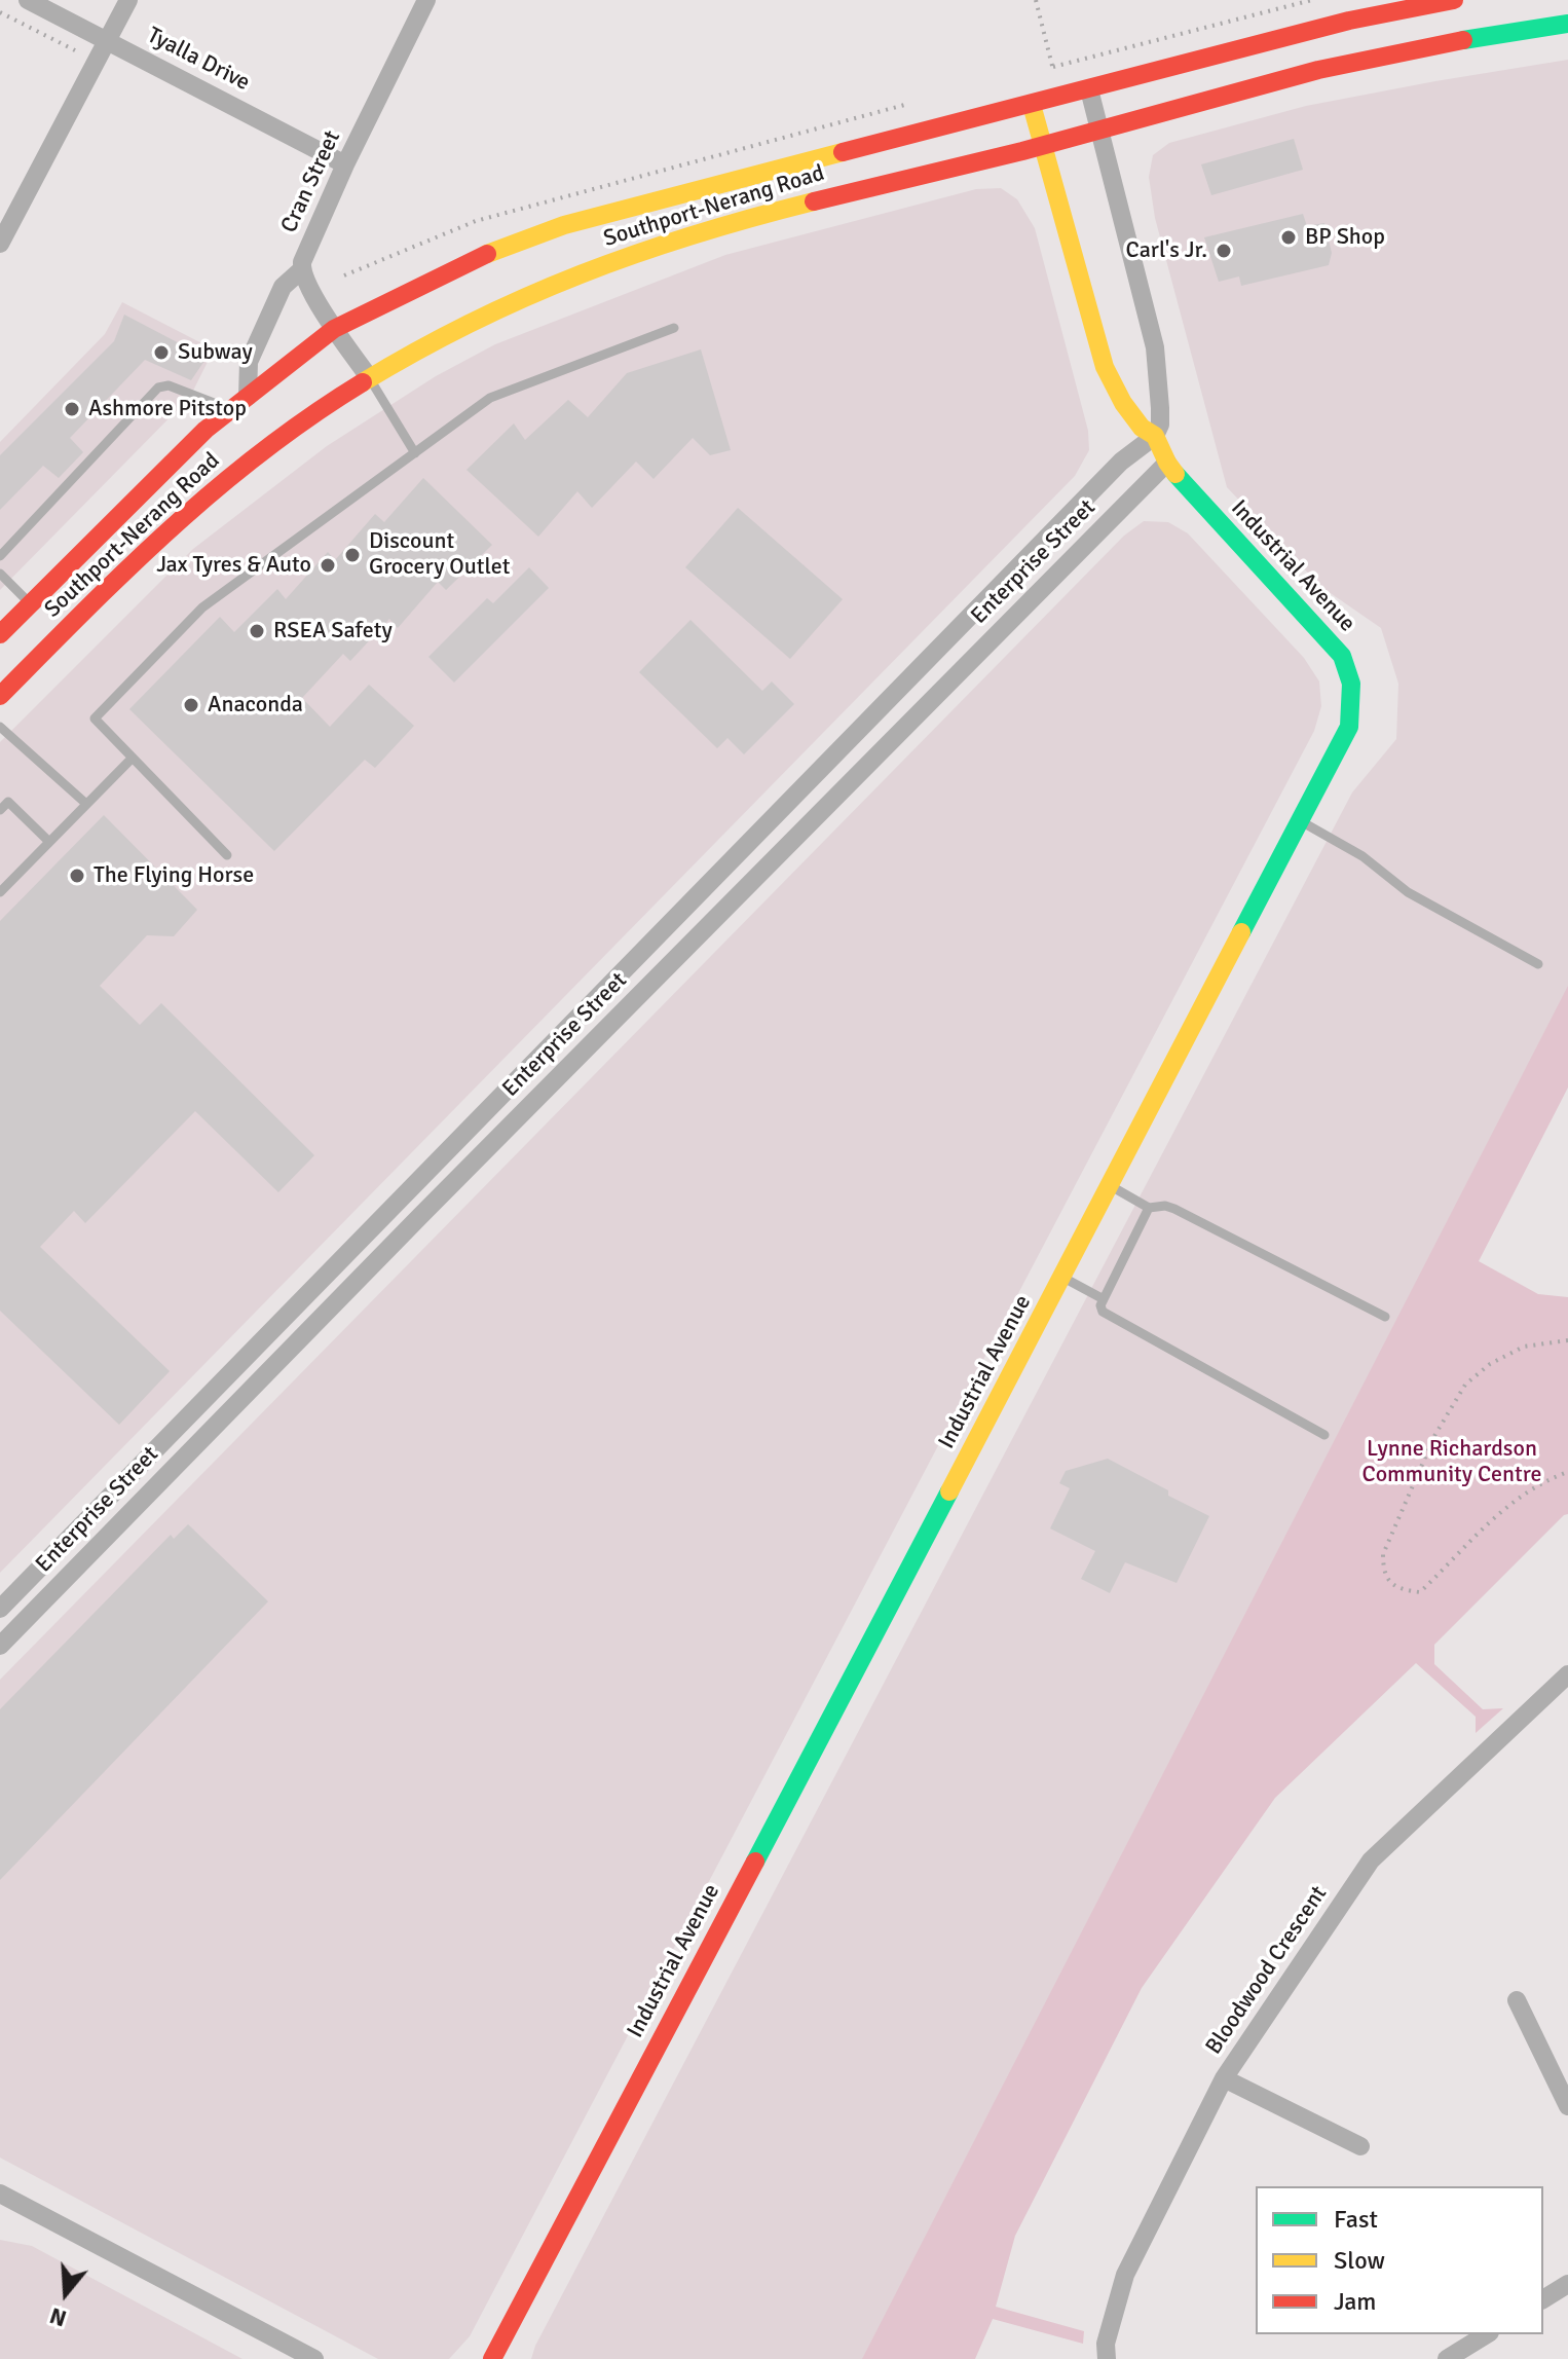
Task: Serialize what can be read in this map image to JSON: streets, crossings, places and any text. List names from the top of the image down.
{
  "streets": {
    "main road": ["Southport-Nerang Road", "Industrial Avenue"],
    "street": [
      "Tyalla Drive",
      "Cran Street",
      "Enterprise Street",
      "Bloodwood Crescent"
    ]
  },
  "crossings": [
    ["Tyalla Drive", "Cran Street"],
    ["Cran Street", "Southport-Nerang Road"],
    ["Southport-Nerang Road", "Industrial Avenue"],
    ["Enterprise Street", "Industrial Avenue"]
  ],
  "parks": ["Lynne Richardson Community Centre"],
  "places": [
    "BP Shop",
    "Carl's Jr.",
    "Subway",
    "Ashmore Pitstop",
    "Discount Grocery Outlet",
    "Jax Tyres & Auto",
    "RSEA Safety",
    "Anaconda",
    "The Flying Horse"
  ],
  "legend": ["Fast", "Slow", "Jam"],
  "north": "bottom"
}
